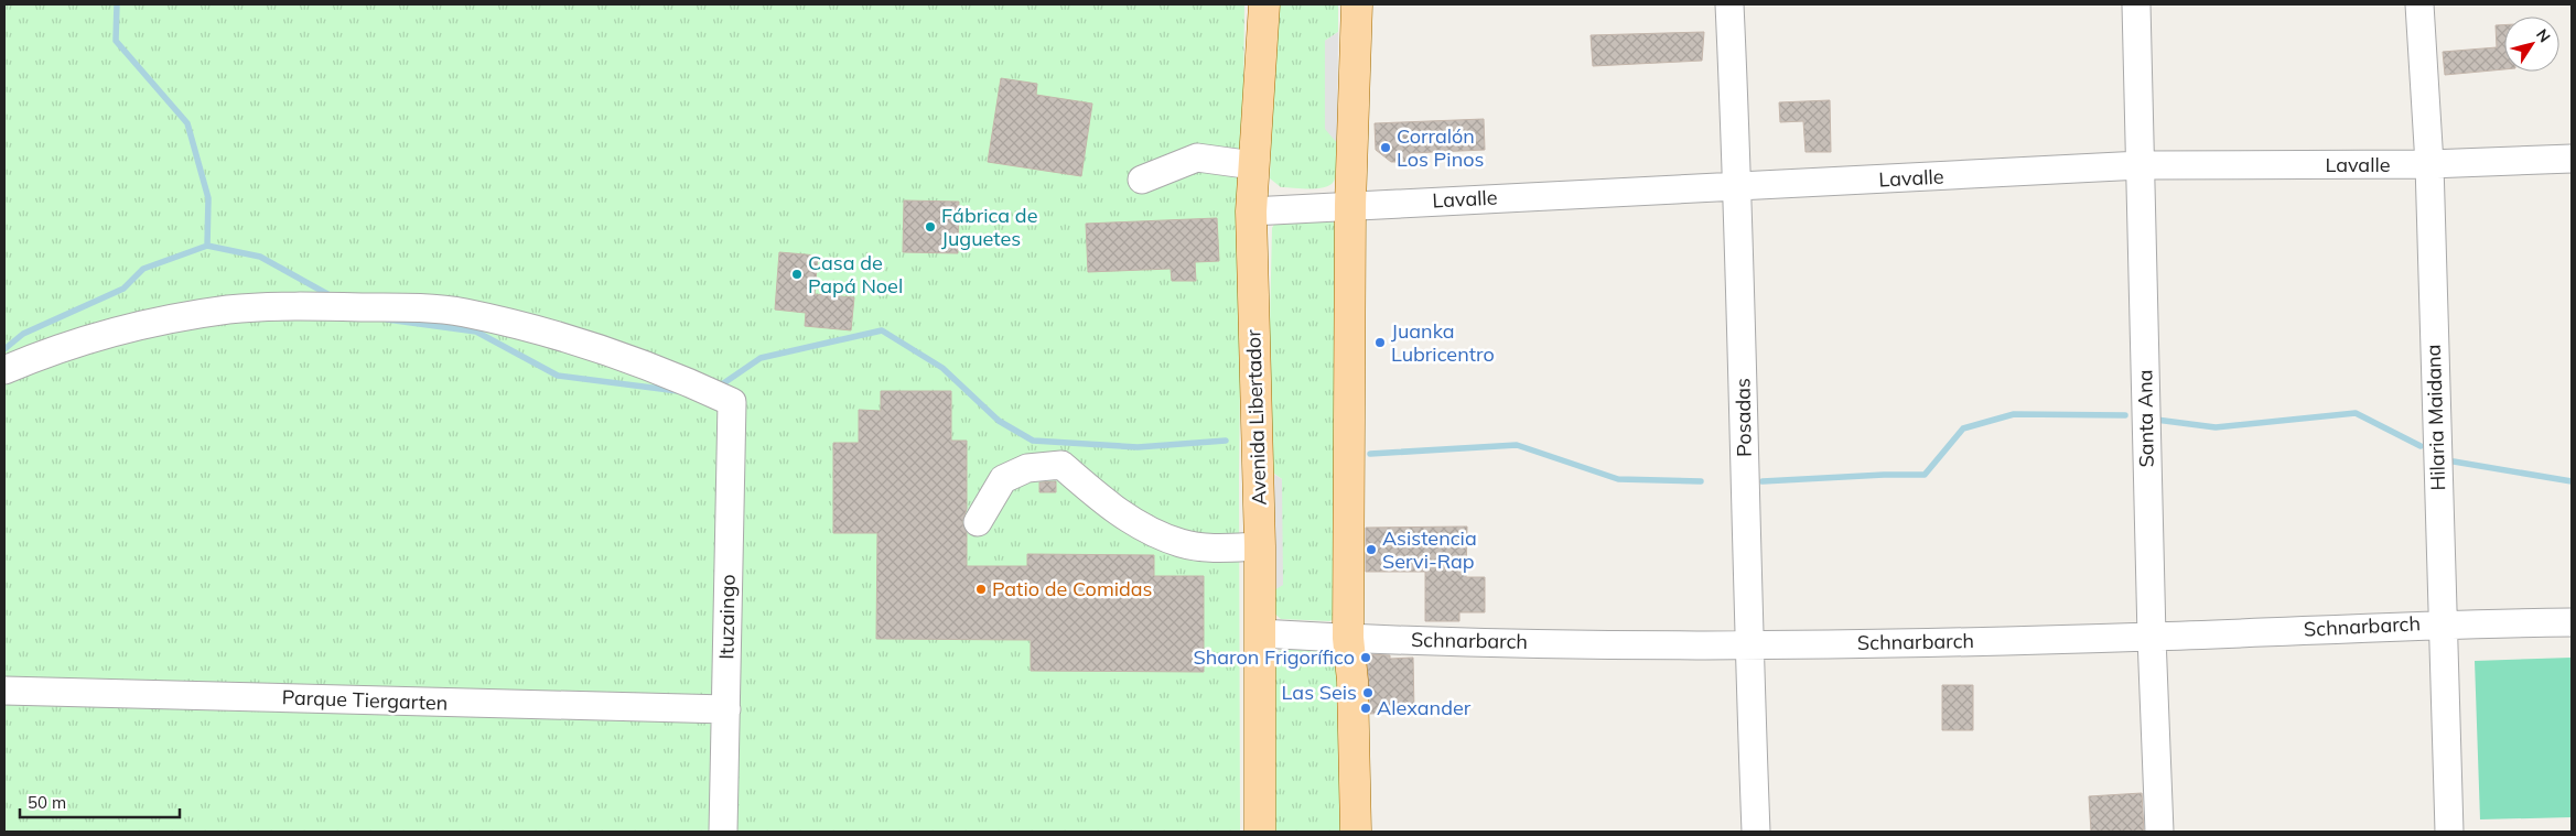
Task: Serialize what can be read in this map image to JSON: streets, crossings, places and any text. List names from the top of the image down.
{
  "streets": {
    "main road": ["Avenida Libertador"],
    "street": [
      "Lavalle",
      "Posadas",
      "Hilaria Maidana",
      "Santa Ana",
      "Ituzaingo",
      "Schnarbarch",
      "Parque Tiergarten"
    ]
  },
  "crossings": [
    ["Lavalle", "Avenida Libertador"],
    ["Lavalle", "Posadas"],
    ["Lavalle", "Hilaria Maidana"],
    ["Lavalle", "Santa Ana"],
    ["Avenida Libertador", "Schnarbarch"],
    ["Posadas", "Schnarbarch"],
    ["Hilaria Maidana", "Schnarbarch"],
    ["Santa Ana", "Schnarbarch"],
    ["Ituzaingo", "Parque Tiergarten"]
  ],
  "places": [
    "Corralón Los Pinos",
    "Fábrica de Juguetes",
    "Casa de Papá Noel",
    "Juanka Lubricentro",
    "Asistencia Servi-Rap",
    "Patio de Comidas",
    "Sharon Frigorífico",
    "Las Seis",
    "Alexander"
  ],
  "scale_bar": "50 m",
  "north": "top right"
}
